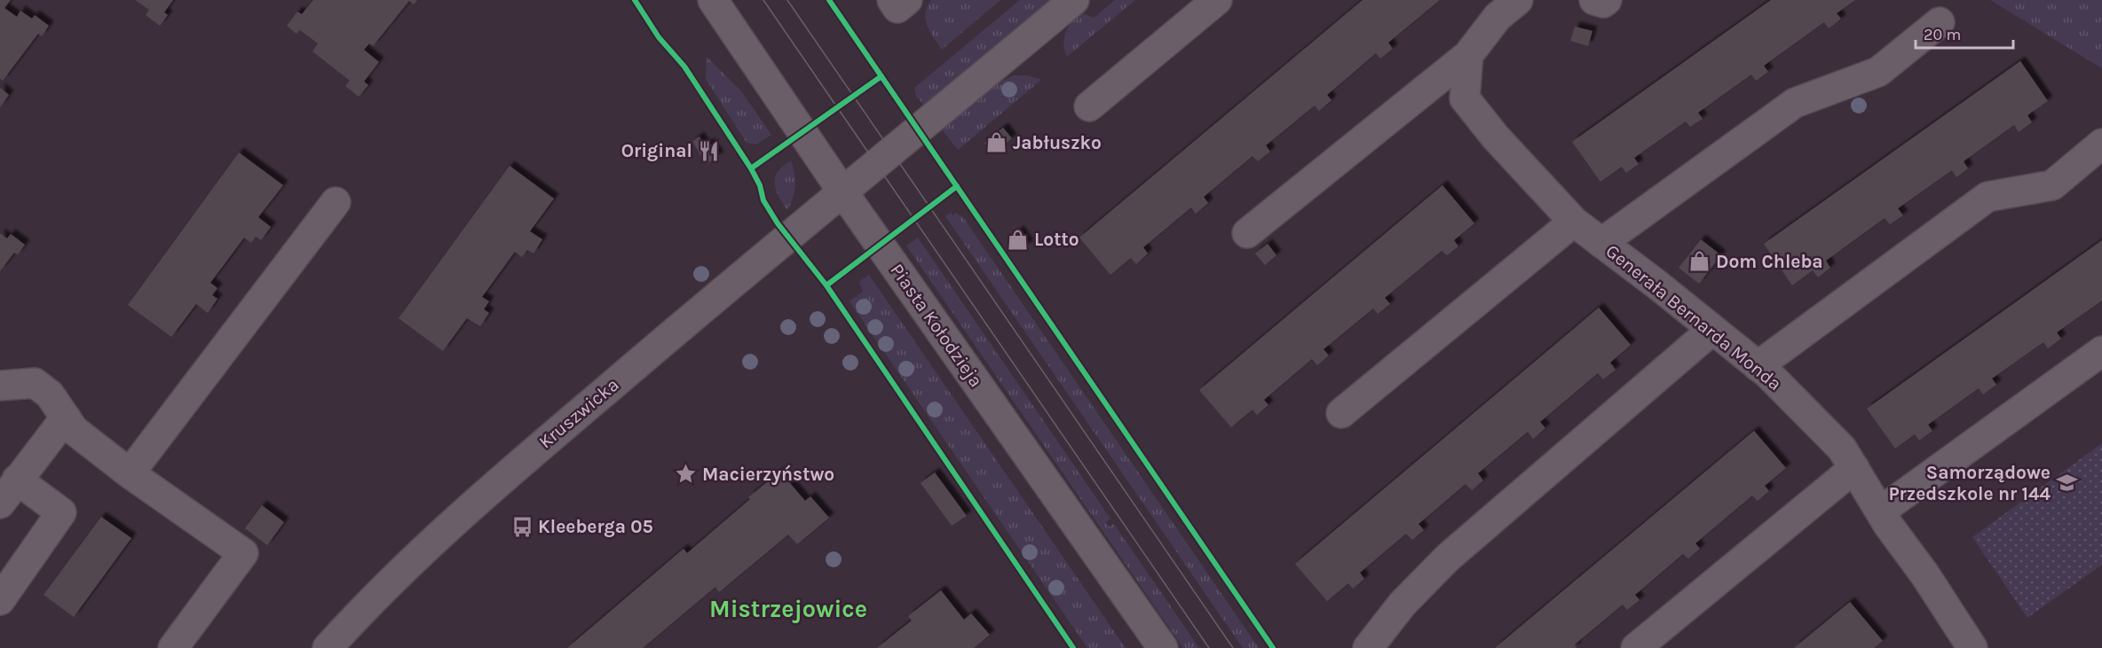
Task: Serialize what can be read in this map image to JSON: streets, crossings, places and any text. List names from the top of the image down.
{
  "streets": {
    "street": ["Generała Bernarda Monda", "Piasta Kołodzieja", "Kruszwicka"]
  },
  "crossings": [
    ["Piasta Kołodzieja", "Kruszwicka"]
  ],
  "districts": ["Mistrzejowice"],
  "places": {
    "shop": ["Jabłuszko", "Lotto", "Dom Chleba"],
    "restaurant": ["Original"],
    "place": ["Macierzyństwo"],
    "school or university": ["Samorządowe Przedszkole nr 144"],
    "bus stop": ["Kleeberga 05"]
  },
  "scale_bar": "20 m"
}
